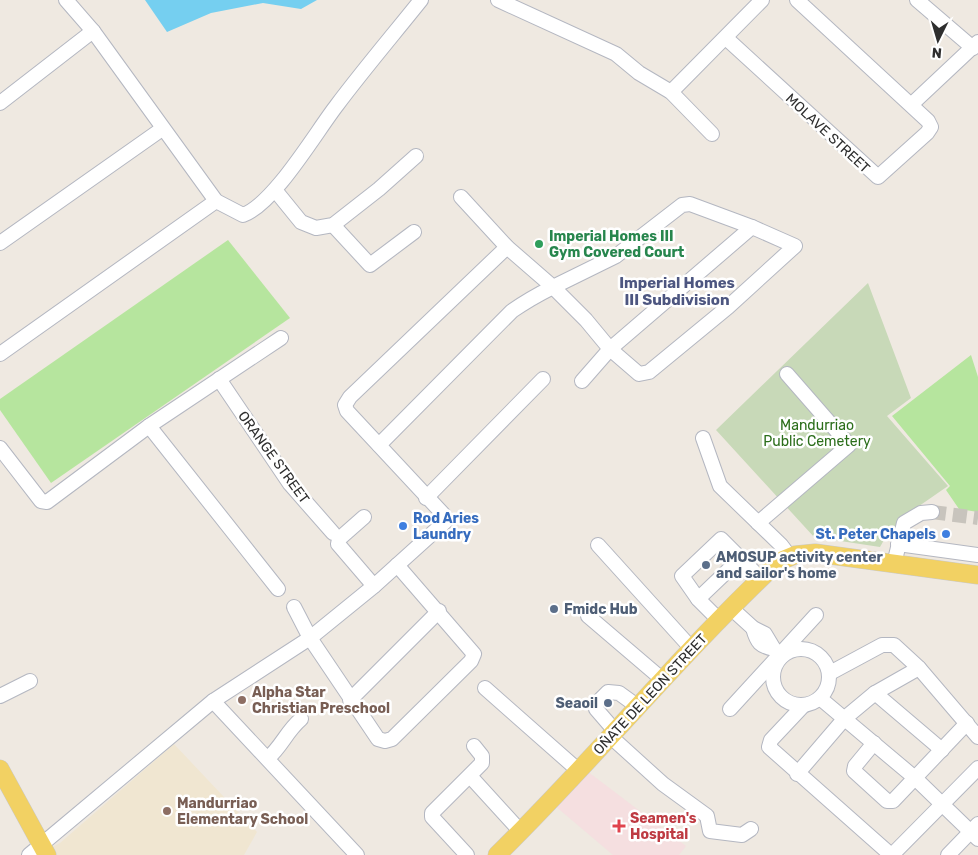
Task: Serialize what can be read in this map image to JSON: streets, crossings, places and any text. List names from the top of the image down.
{
  "streets": {
    "main road": ["OÑATE DE LEON STREET"],
    "street": ["MOLAVE STREET", "ORANGE STREET"]
  },
  "districts": ["Imperial Homes III Subdivision"],
  "parks": ["Mandurriao Public Cemetery"],
  "places": {
    "other": [
      "Imperial Homes III Gym Covered Court",
      "Rod Aries Laundry",
      "St. Peter Chapels",
      "AMOSUP activity center and sailor's home",
      "Fmidc Hub",
      "Alpha Star Christian Preschool",
      "Seaoil",
      "Mandurriao Elementary School"
    ],
    "health": ["Seamen's Hospital"]
  },
  "north": "bottom"
}
